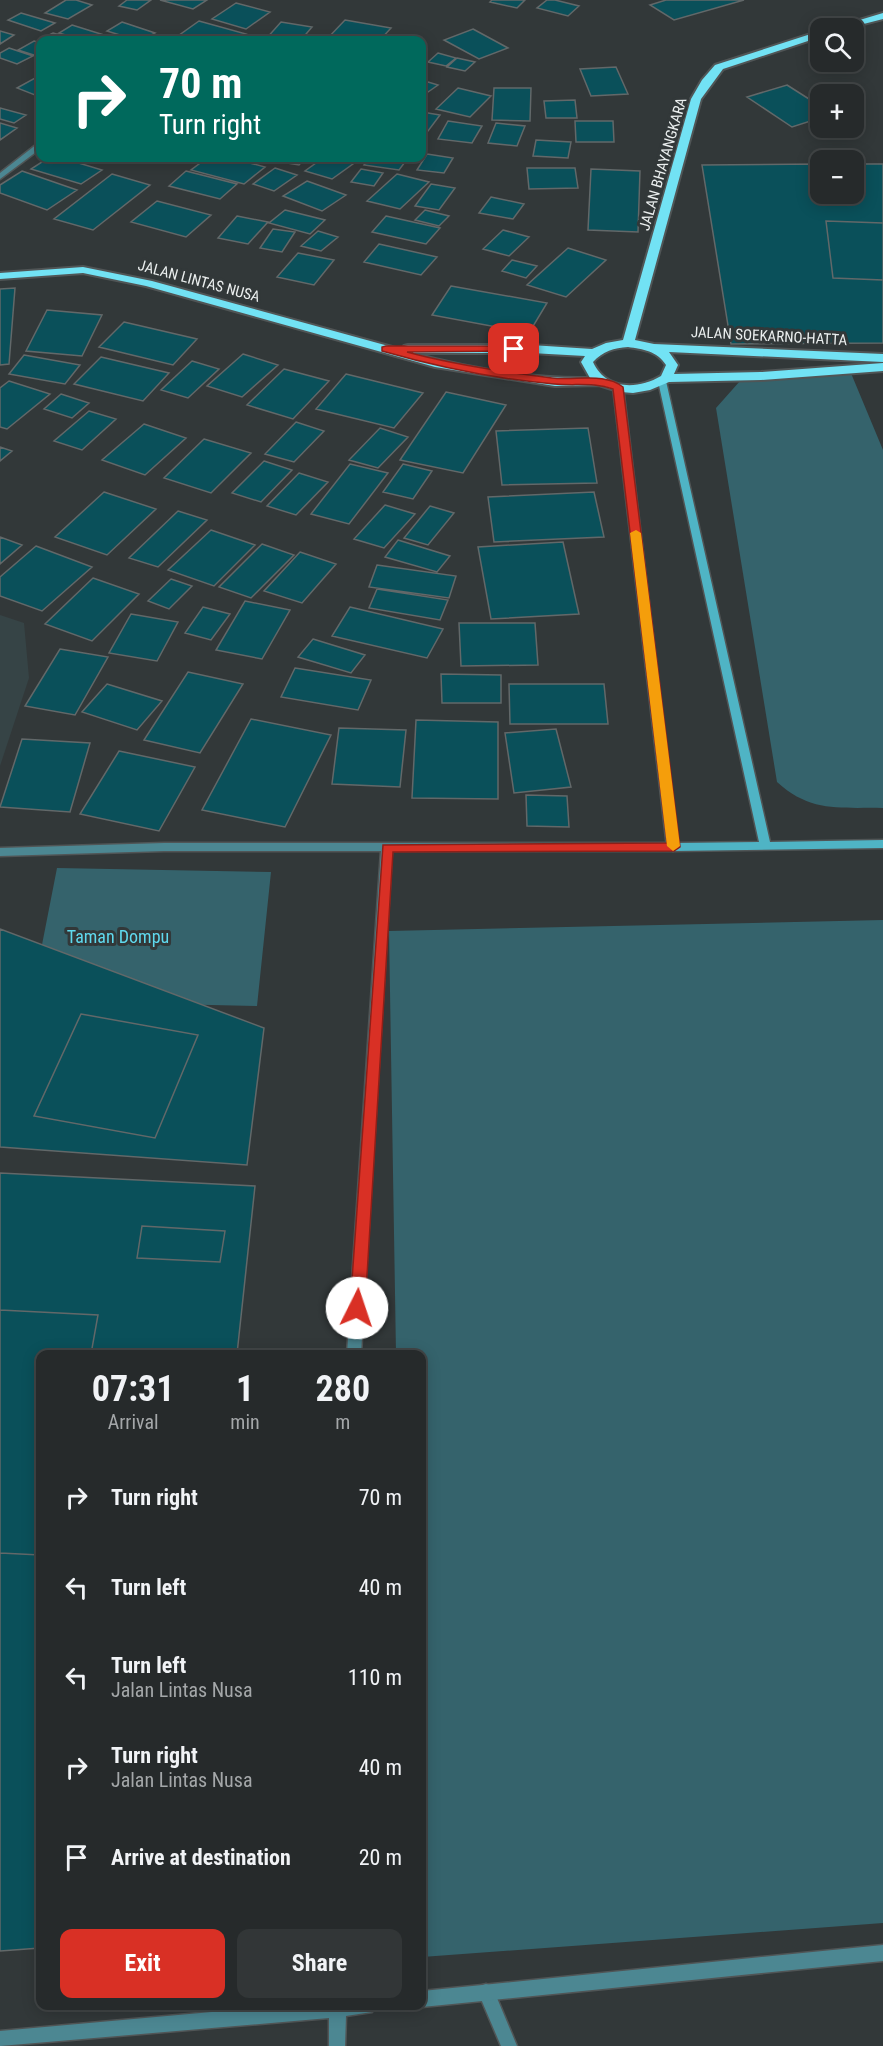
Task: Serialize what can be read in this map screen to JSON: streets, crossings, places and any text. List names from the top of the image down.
{
  "streets": {
    "highway": ["JALAN BHAYANGKARA", "JALAN LINTAS NUSA", "JALAN SOEKARNO-HATTA"]
  },
  "crossings": [
    ["JALAN BHAYANGKARA", "JALAN SOEKARNO-HATTA"]
  ],
  "parks": ["Taman Dompu"],
  "page": {
    "map_buttons": ["+", "−"],
    "turn": ["70 m", "Turn right"],
    "eta": [
      "07:31",
      "Arrival",
      "1",
      "min",
      "280",
      "m"
    ],
    "list": [
      {
        "name": "Turn right",
        "value": "70 m"
      },
      {
        "name": "Turn left",
        "value": "40 m"
      },
      {
        "name": "Turn left",
        "note": "Jalan Lintas Nusa",
        "value": "110 m"
      },
      {
        "name": "Turn right",
        "note": "Jalan Lintas Nusa",
        "value": "40 m"
      },
      {
        "name": "Arrive at destination",
        "value": "20 m"
      }
    ],
    "buttons": ["Exit", "Share"]
  }
}
